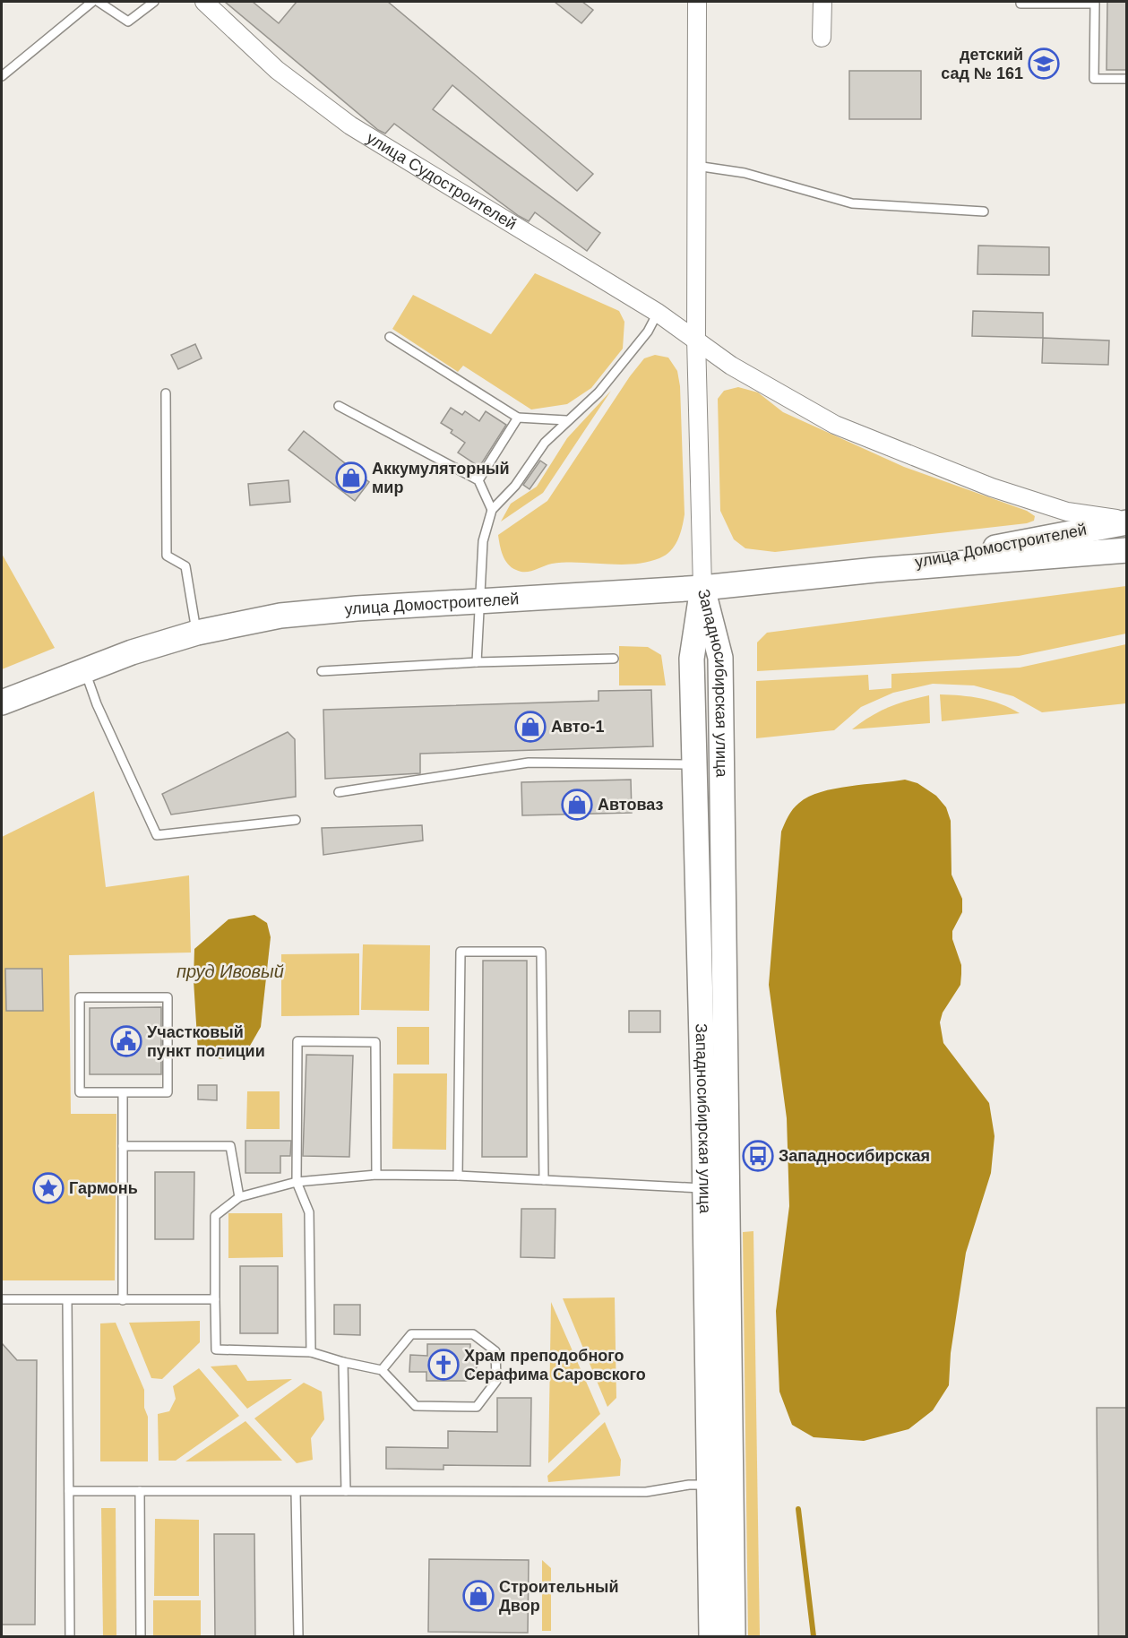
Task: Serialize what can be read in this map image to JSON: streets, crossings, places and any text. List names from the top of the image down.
{
  "streets": {
    "main road": ["улица Домостроителей", "Западносибирская улица"],
    "street": ["улица Судостроителей"]
  },
  "crossings": [
    ["улица Судостроителей", "улица Домостроителей"],
    ["улица Домостроителей", "Западносибирская улица"]
  ],
  "water": ["пруд Ивовый"],
  "places": {
    "school or university": ["детский сад № 161"],
    "shop": [
      "Аккумуляторный мир",
      "Авто-1",
      "Автоваз",
      "Строительный Двор"
    ],
    "public building": ["Участковый пункт полиции"],
    "bus stop": ["Западносибирская"],
    "place": ["Гармонь"],
    "church": ["Храм преподобного Серафима Саровского"]
  }
}
